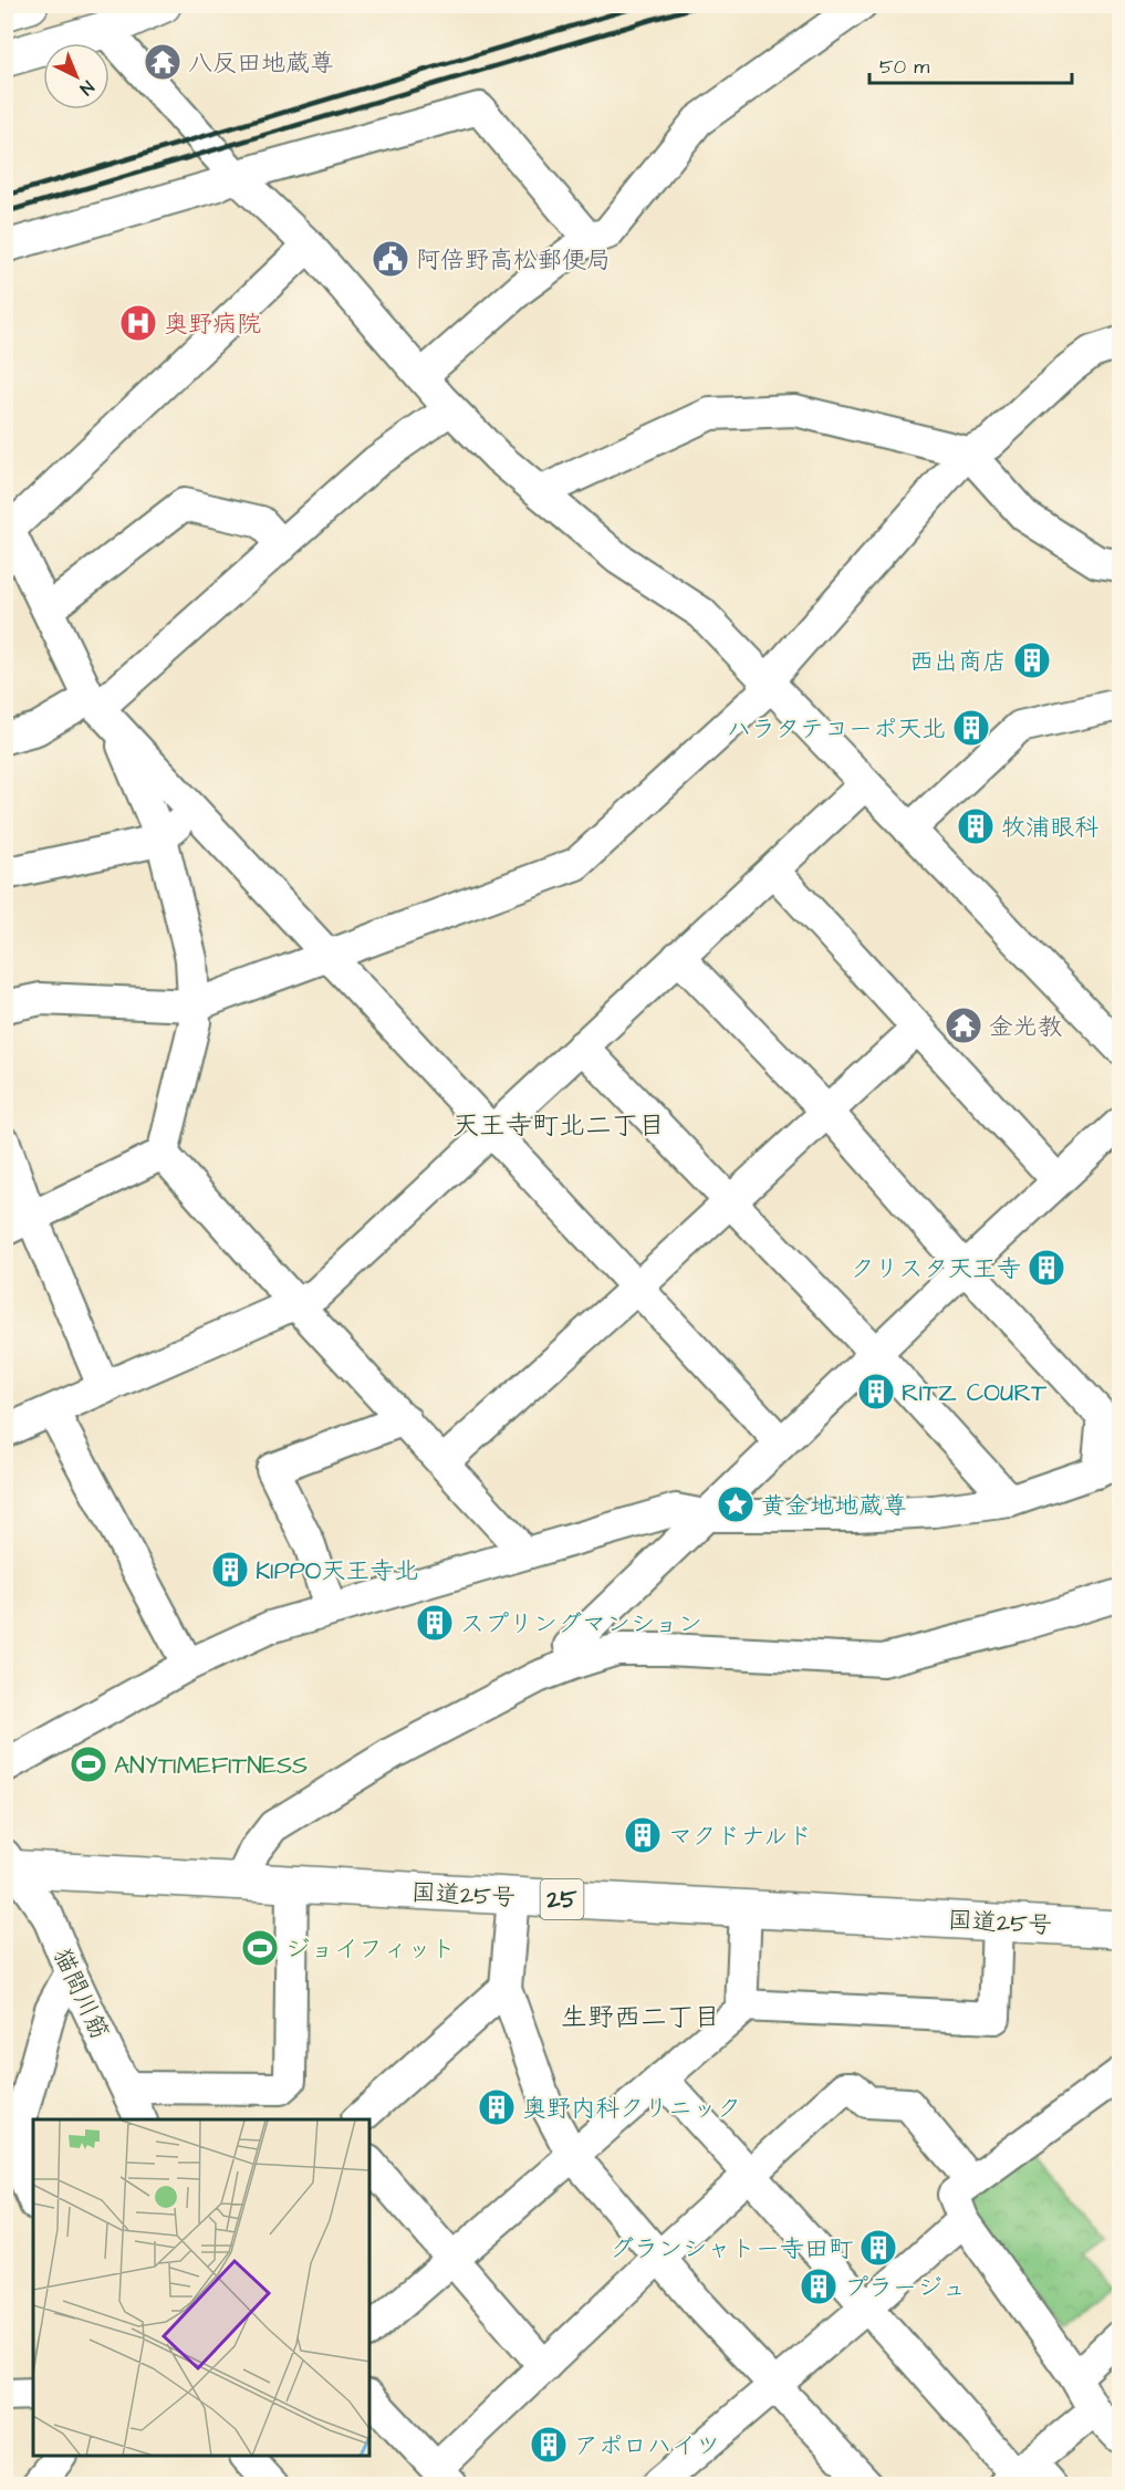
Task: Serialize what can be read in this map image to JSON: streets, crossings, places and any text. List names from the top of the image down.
{
  "streets": {
    "highway": ["国道25号", "25"],
    "street": ["猫間川筋"]
  },
  "crossings": [
    ["国道25号", "猫間川筋"]
  ],
  "districts": ["天王寺町北二丁目", "生野西二丁目"],
  "places": {
    "temple": ["八反田地蔵尊", "金光教"],
    "public building": ["阿倍野高松郵便局"],
    "hospital": ["奥野病院"],
    "building": [
      "西出商店",
      "ハラタテコーポ天北",
      "牧浦眼科",
      "クリスタ天王寺",
      "RITZ COURT",
      "KIPPO天王寺北",
      "スプリングマンション",
      "マクドナルド",
      "奥野内科クリニック",
      "グランシャトー寺田町",
      "プラージュ",
      "アポロハイツ"
    ],
    "place": ["黄金地地蔵尊"],
    "sports": ["ANYTIMEFITNESS", "ジョイフィット"]
  },
  "scale_bar": "50 m",
  "north": "bottom right"
}
